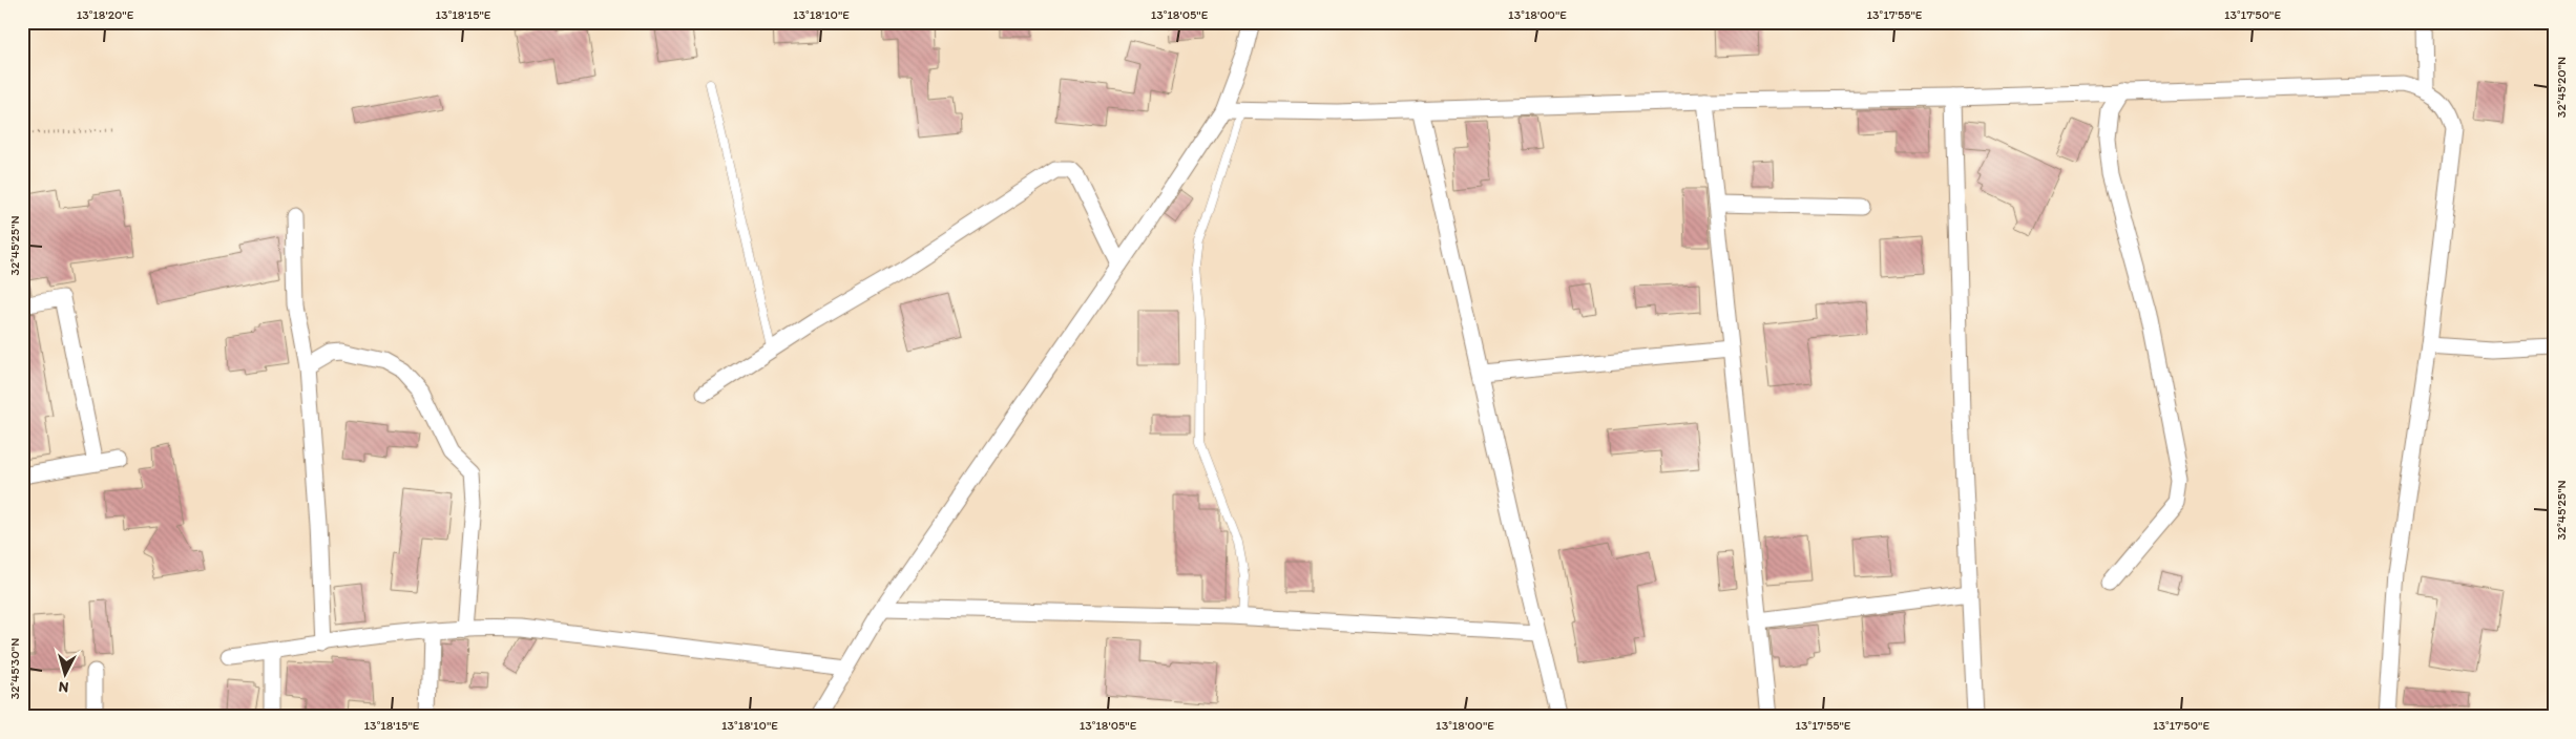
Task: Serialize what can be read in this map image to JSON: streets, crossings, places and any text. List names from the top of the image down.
{
  "north": "bottom",
  "coordinates": [
    "13°18'20\"E",
    "13°18'15\"E",
    "13°18'10\"E",
    "13°18'05\"E",
    "13°18'00\"E",
    "13°17'55\"E",
    "13°17'50\"E",
    "32°45'20\"N",
    "32°45'25\"N",
    "32°45'30\"N"
  ]
}
